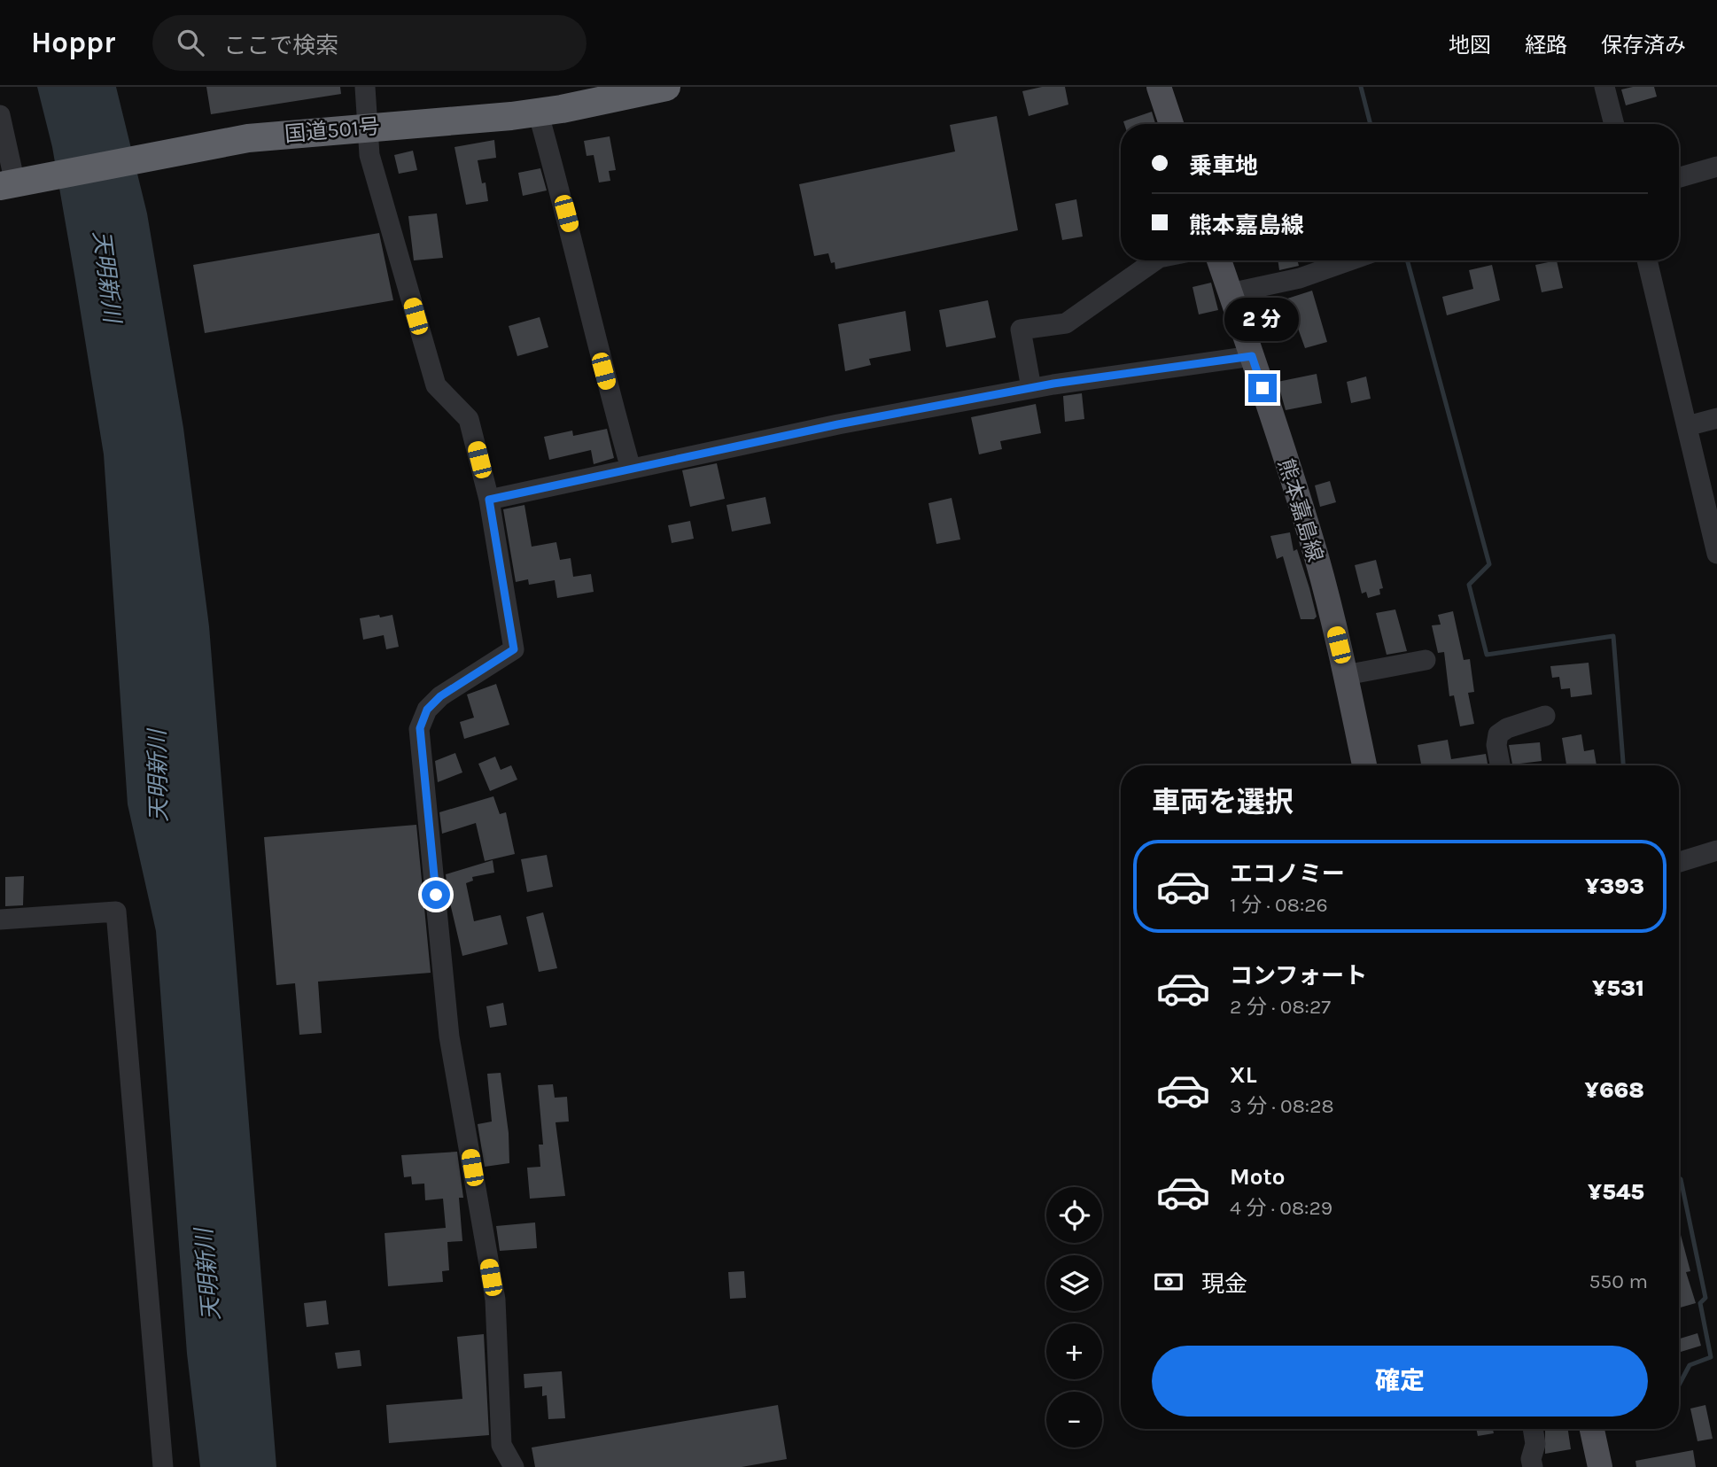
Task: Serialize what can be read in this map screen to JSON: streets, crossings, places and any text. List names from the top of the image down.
{
  "streets": {
    "highway": ["国道501号"],
    "main road": ["熊本嘉島線"]
  },
  "water": ["天明新川"],
  "page": {
    "header": "Hoppr",
    "search": "ここで検索",
    "nav": ["地図", "経路", "保存済み"],
    "banner": ["乗車地", "熊本嘉島線"],
    "bubble": "2 分",
    "heading": "車両を選択",
    "list": [
      {
        "name": "エコノミー",
        "note": "1 分 · 08:26",
        "value": "¥393"
      },
      {
        "name": "コンフォート",
        "note": "2 分 · 08:27",
        "value": "¥531"
      },
      {
        "name": "XL",
        "note": "3 分 · 08:28",
        "value": "¥668"
      },
      {
        "name": "Moto",
        "note": "4 分 · 08:29",
        "value": "¥545"
      }
    ],
    "map_buttons": ["+", "−"],
    "pay": ["現金", "550 m"],
    "buttons": "確定"
  }
}
